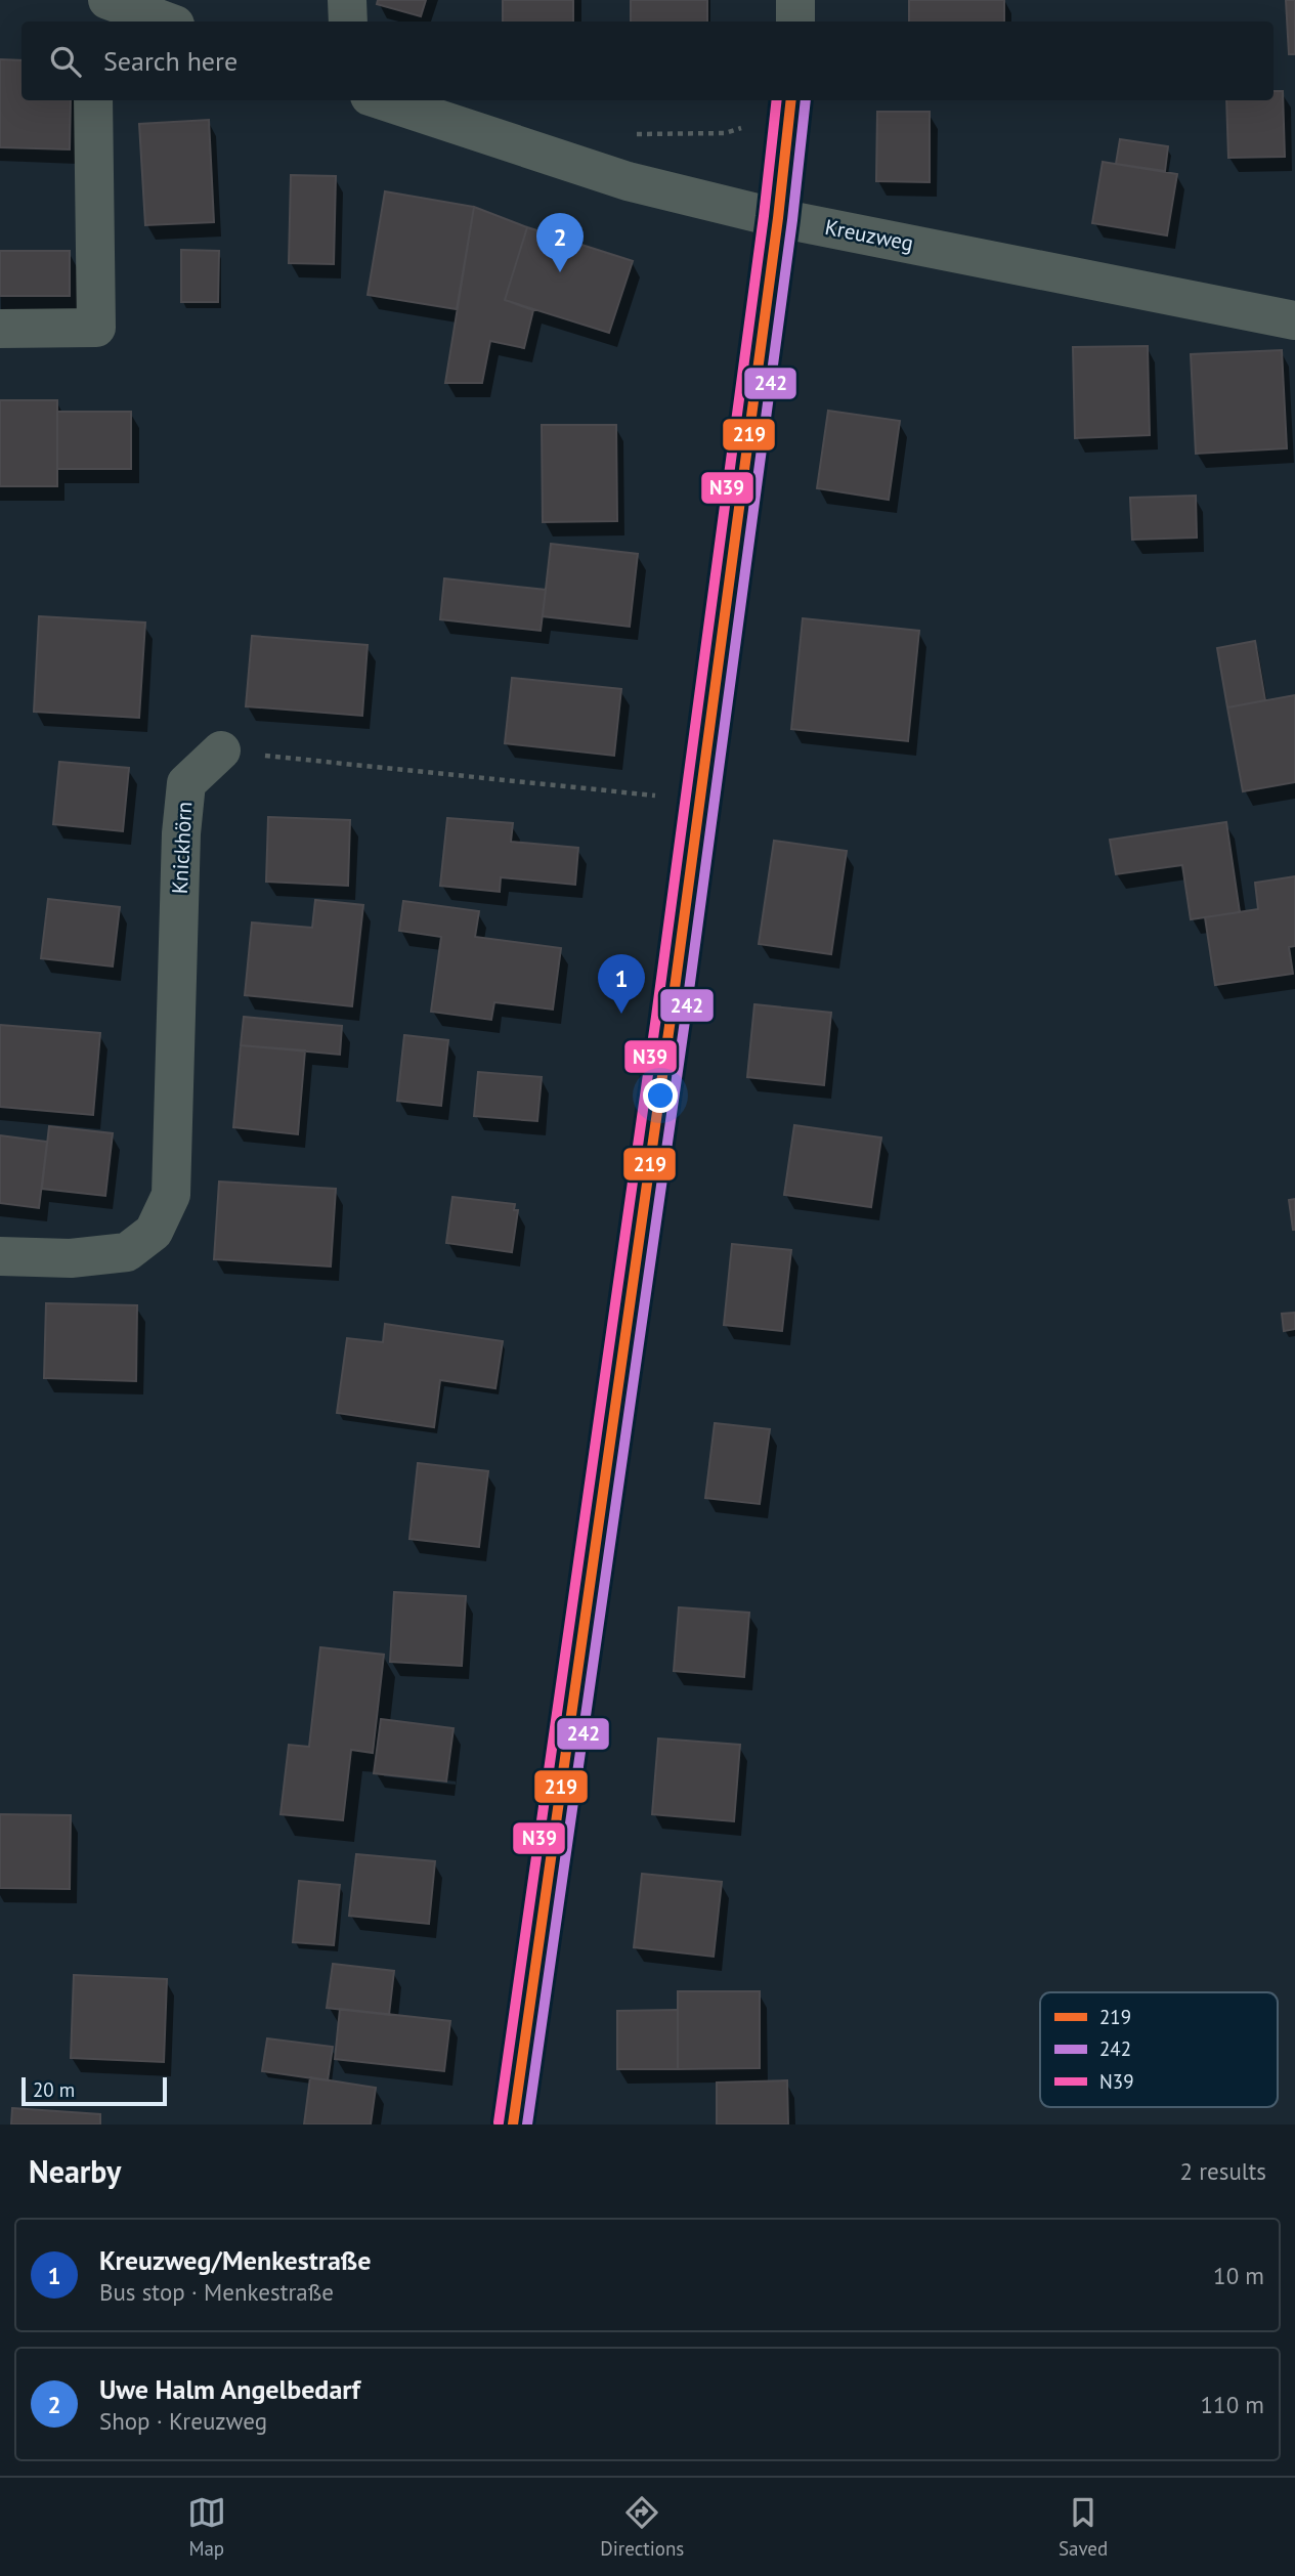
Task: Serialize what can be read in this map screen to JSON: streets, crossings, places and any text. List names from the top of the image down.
{
  "streets": {
    "street": ["Kreuzweg", "Knickhörn"]
  },
  "lines": ["transit line 219", "transit line 242", "transit line N39"],
  "legend": ["219", "242", "N39"],
  "scale_bar": "20 m",
  "page": {
    "search": "Search here",
    "pins": ["2", "1"],
    "scale": "20 m",
    "heading": ["Nearby", "2 results"],
    "list": [
      {
        "mark": "1",
        "name": "Kreuzweg/Menkestraße",
        "note": "Bus stop · Menkestraße",
        "value": "10 m"
      },
      {
        "mark": "2",
        "name": "Uwe Halm Angelbedarf",
        "note": "Shop · Kreuzweg",
        "value": "110 m"
      }
    ],
    "nav": ["Map", "Directions", "Saved"]
  }
}
